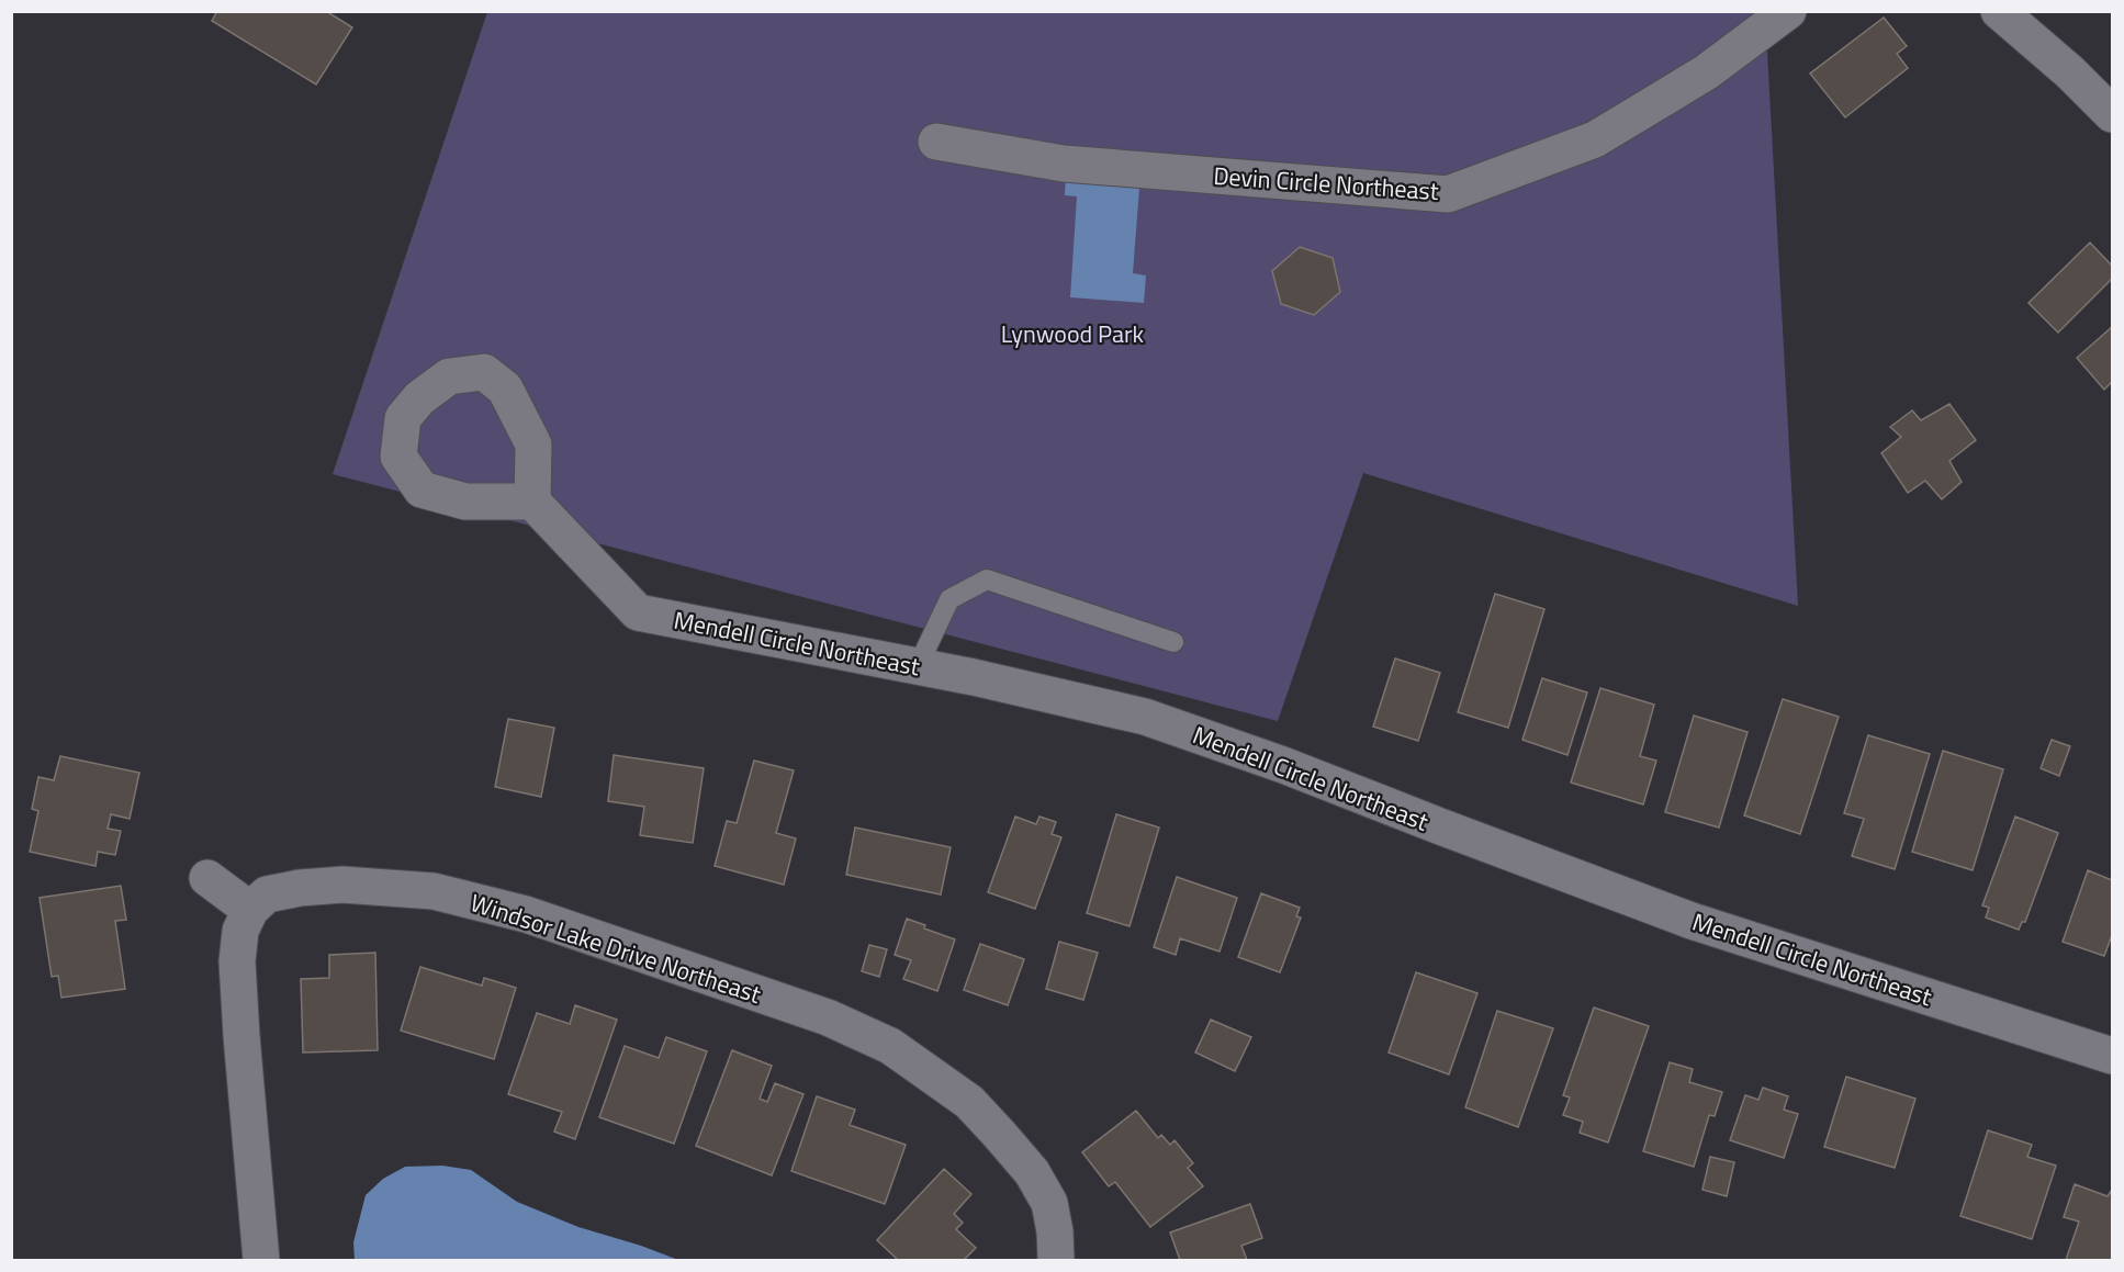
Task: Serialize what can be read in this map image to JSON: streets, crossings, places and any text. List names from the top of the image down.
{
  "streets": {
    "street": ["Devin Circle Northeast", "Mendell Circle Northeast", "Windsor Lake Drive Northeast"]
  },
  "parks": ["Lynwood Park"]
}
